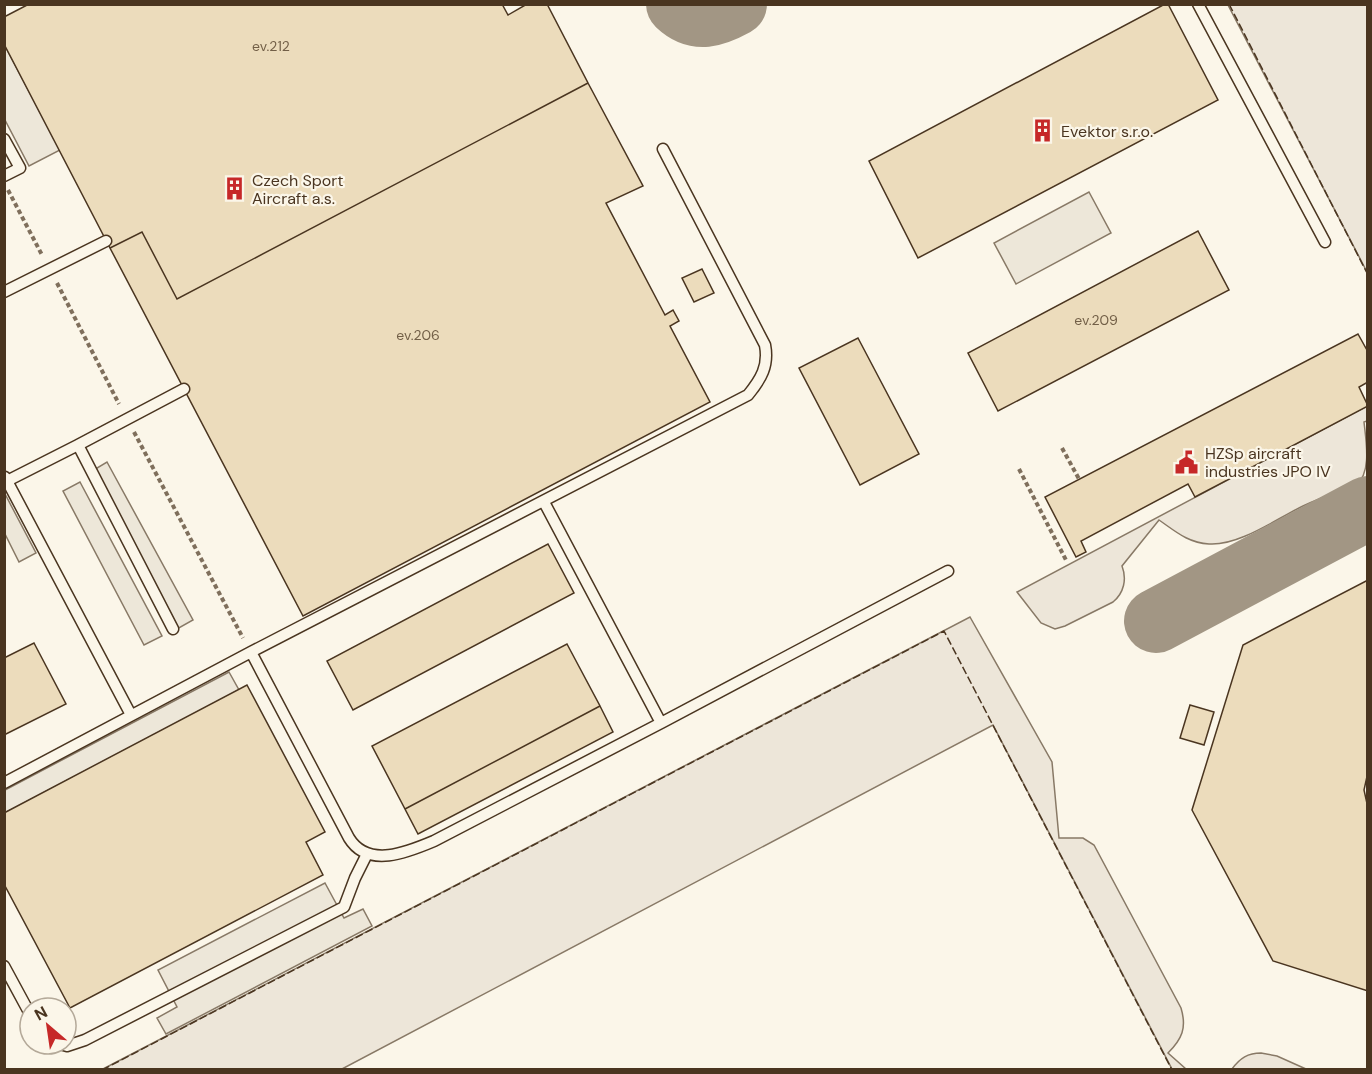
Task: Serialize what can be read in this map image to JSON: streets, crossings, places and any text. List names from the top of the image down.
{
  "places": {
    "building": ["Evektor s.r.o.", "Czech Sport Aircraft a.s."],
    "public building": ["HZSp aircraft industries JPO IV"]
  },
  "house_numbers": ["ev.212", "ev.209", "ev.206"],
  "north": "top left"
}
